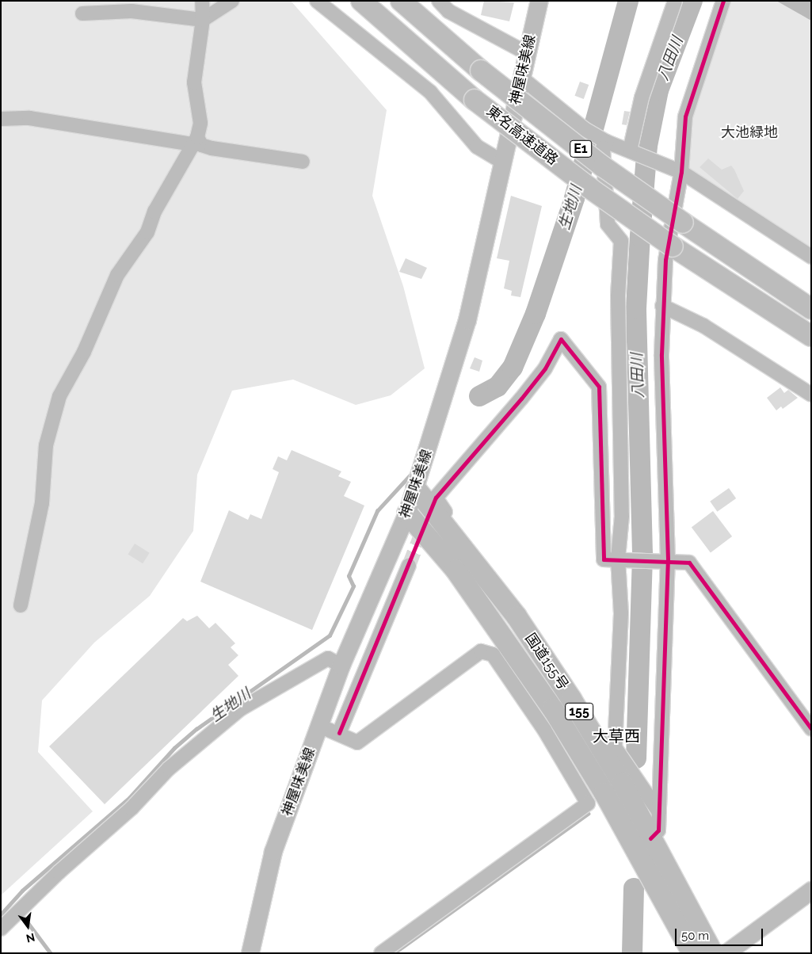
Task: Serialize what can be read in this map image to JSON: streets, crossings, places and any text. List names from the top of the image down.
{
  "streets": {
    "highway": [
      "東名高速道路",
      "E1",
      "国道155号",
      "155"
    ],
    "main road": ["神屋味美線"]
  },
  "crossings": [
    ["神屋味美線", "国道155号"]
  ],
  "districts": ["大草西"],
  "water": ["八田川", "生地川"],
  "parks": ["大池緑地"],
  "scale_bar": "50 m",
  "north": "bottom"
}
